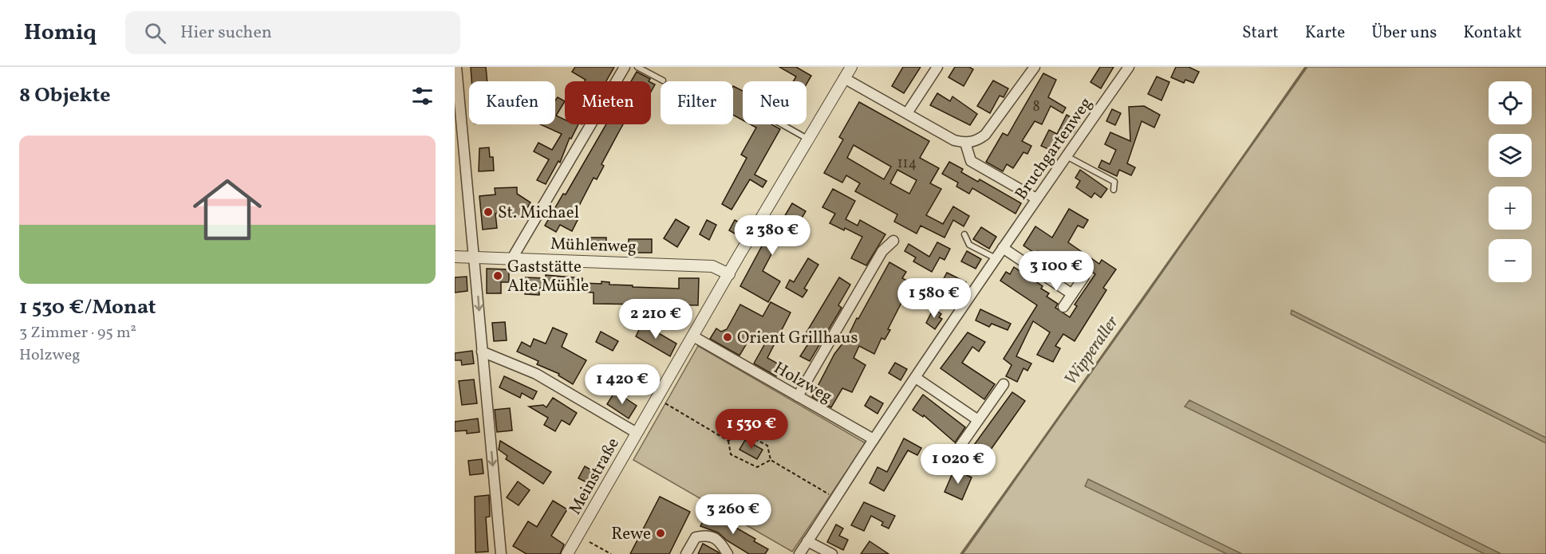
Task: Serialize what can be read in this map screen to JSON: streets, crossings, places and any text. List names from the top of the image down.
{
  "streets": {
    "street": [
      "Bruchgartenweg",
      "Mühlenweg",
      "Holzweg",
      "Meinstraße"
    ]
  },
  "crossings": [
    ["Bruchgartenweg", "Holzweg"],
    ["Mühlenweg", "Meinstraße"],
    ["Holzweg", "Meinstraße"]
  ],
  "water": ["Wipperaller"],
  "places": [
    "St. Michael",
    "Gaststätte Alte Mühle",
    "Orient Grillhaus",
    "Rewe"
  ],
  "house_numbers": ["8", "114"],
  "page": {
    "header": "Homiq",
    "search": "Hier suchen",
    "nav": [
      "Start",
      "Karte",
      "Über uns",
      "Kontakt"
    ],
    "heading": "8 Objekte",
    "map_buttons": ["+", "−"],
    "chip": [
      "Kaufen",
      "Mieten",
      "Filter",
      "Neu"
    ],
    "list": [
      {
        "name": "1 530 €/Monat",
        "note": "3 Zimmer · 95 m² · Holzweg"
      }
    ],
    "price": [
      "2 380 €",
      "3 100 €",
      "1 580 €",
      "2 210 €",
      "1 420 €",
      "1 530 €",
      "1 020 €",
      "3 260 €"
    ]
  }
}
